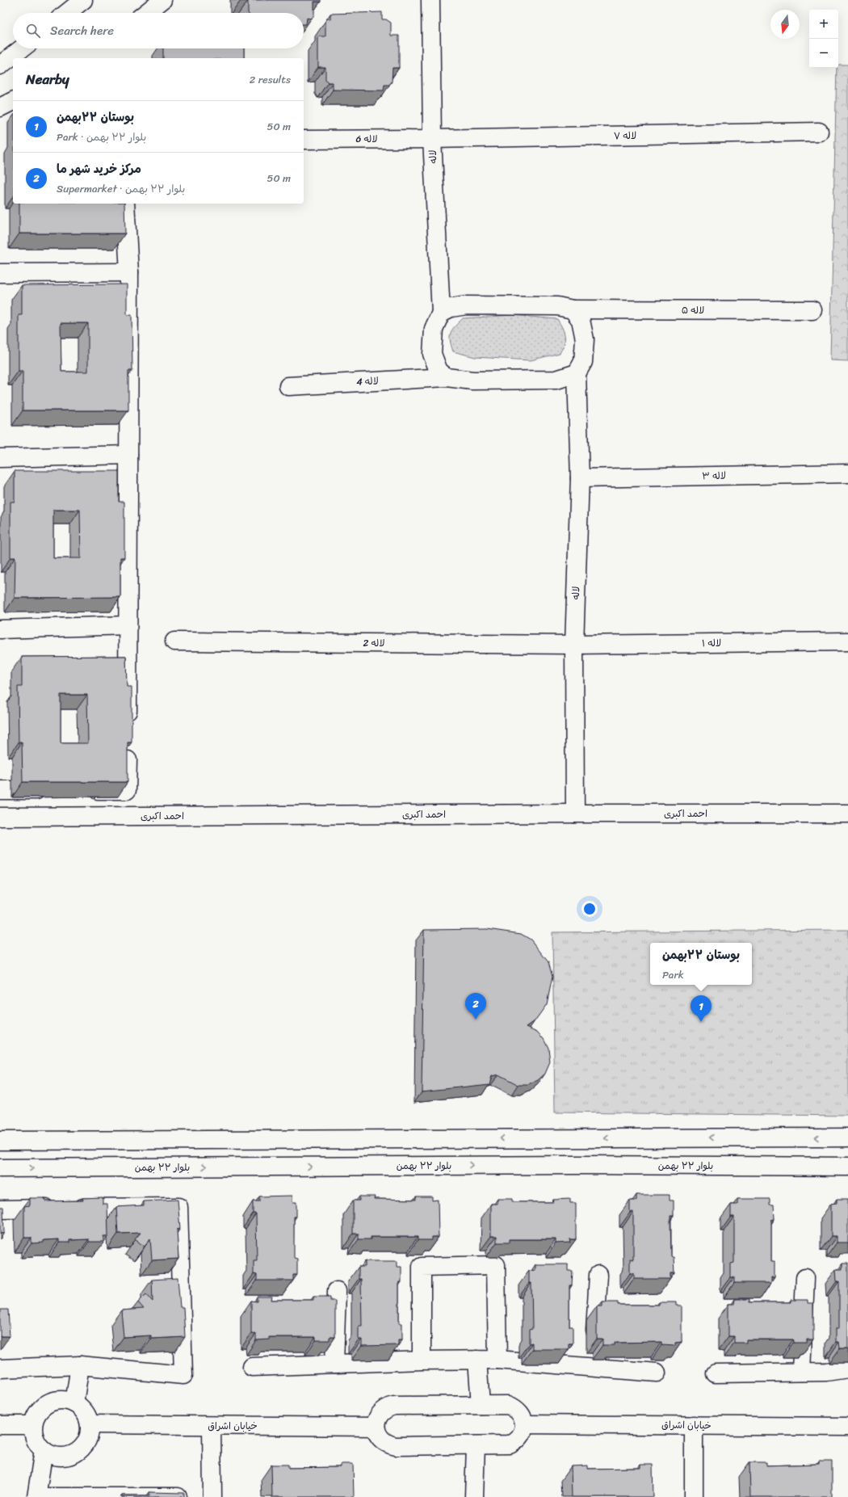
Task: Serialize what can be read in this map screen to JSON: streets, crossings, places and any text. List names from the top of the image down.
{
  "streets": {
    "street": [
      "لاله ۷",
      "لاله 6",
      "لاله",
      "لاله ۵",
      "لاله 4",
      "لاله ۳",
      "لاله 2",
      "لاله ۱",
      "احمد اکبری",
      "بلوار ۲۲ بهمن",
      "خیابان اشراق"
    ]
  },
  "crossings": [
    ["لاله ۷", "لاله 6"],
    ["لاله ۷", "لاله"],
    ["لاله 6", "لاله"],
    ["لاله", "لاله ۵"],
    ["لاله", "لاله 4"],
    ["لاله", "لاله ۳"],
    ["لاله", "لاله 2"],
    ["لاله", "لاله ۱"],
    ["لاله", "احمد اکبری"],
    ["لاله 2", "لاله ۱"]
  ],
  "north": "bottom",
  "page": {
    "map_buttons": ["+", "−"],
    "search": "Search here",
    "heading": ["Nearby", "2 results"],
    "list": [
      {
        "mark": "1",
        "name": "بوستان ۲۲بهمن",
        "note": "Park · بلوار ۲۲ بهمن",
        "value": "50 m"
      },
      {
        "mark": "2",
        "name": "مرکز خرید شهر ما",
        "note": "Supermarket · بلوار ۲۲ بهمن",
        "value": "50 m"
      }
    ],
    "popup": ["بوستان ۲۲بهمن", "Park"],
    "pins": ["2", "1"]
  }
}
